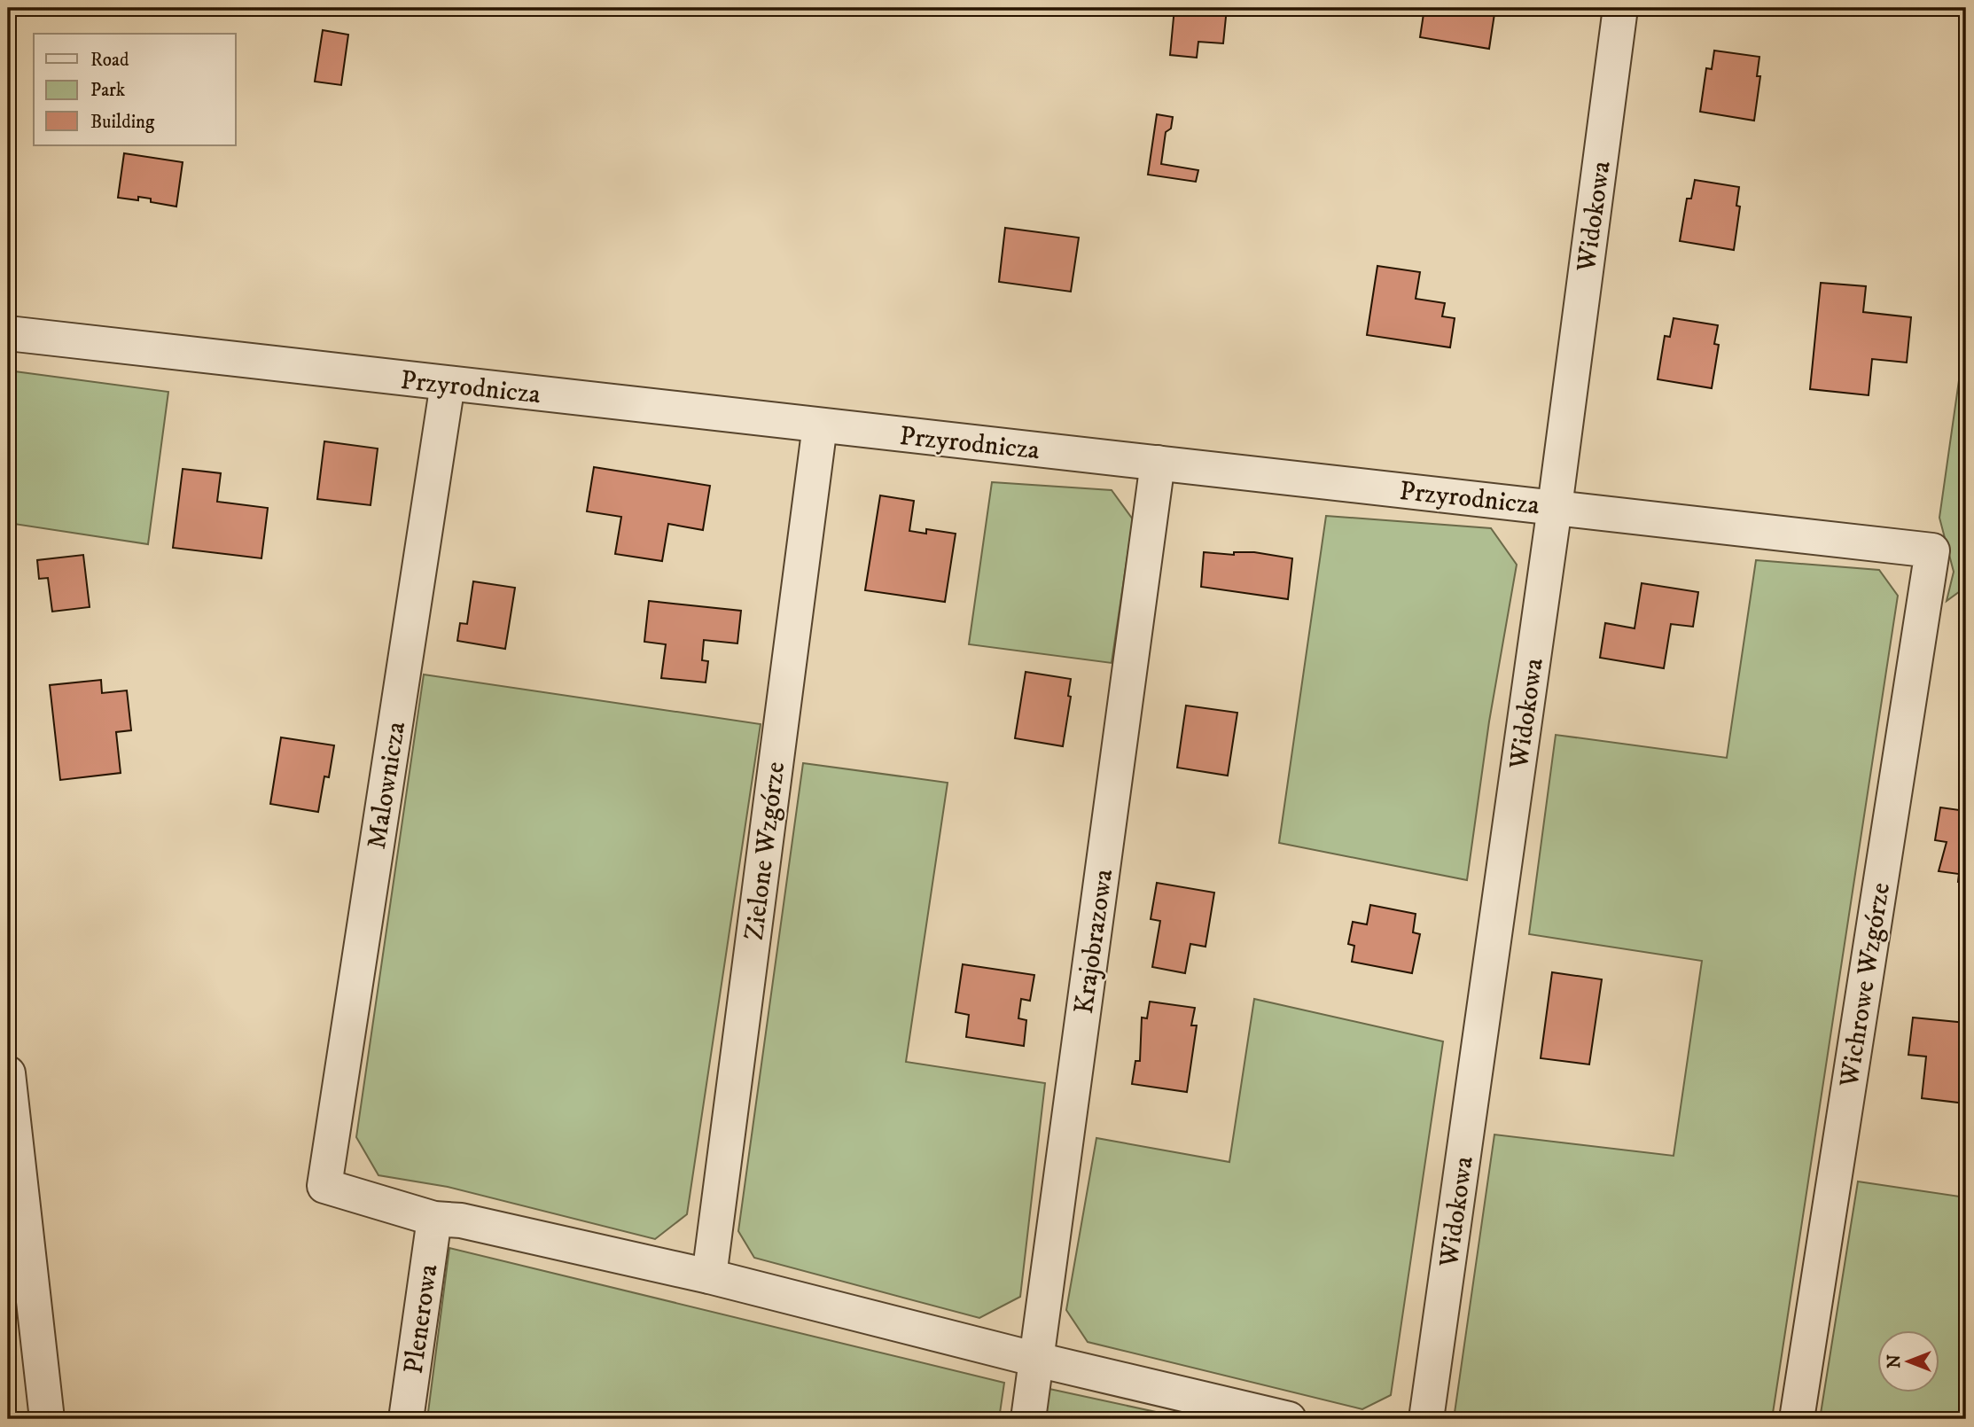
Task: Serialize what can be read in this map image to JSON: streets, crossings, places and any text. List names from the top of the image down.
{
  "streets": {
    "street": [
      "Widokowa",
      "Przyrodnicza",
      "Malownicza",
      "Zielone Wzgórze",
      "Krajobrazowa",
      "Wichrowe Wzgórze",
      "Plenerowa"
    ]
  },
  "crossings": [
    ["Widokowa", "Przyrodnicza"],
    ["Przyrodnicza", "Malownicza"],
    ["Przyrodnicza", "Zielone Wzgórze"],
    ["Przyrodnicza", "Krajobrazowa"],
    ["Przyrodnicza", "Wichrowe Wzgórze"],
    ["Malownicza", "Plenerowa"]
  ],
  "legend": ["Road", "Park", "Building"],
  "north": "left"
}
